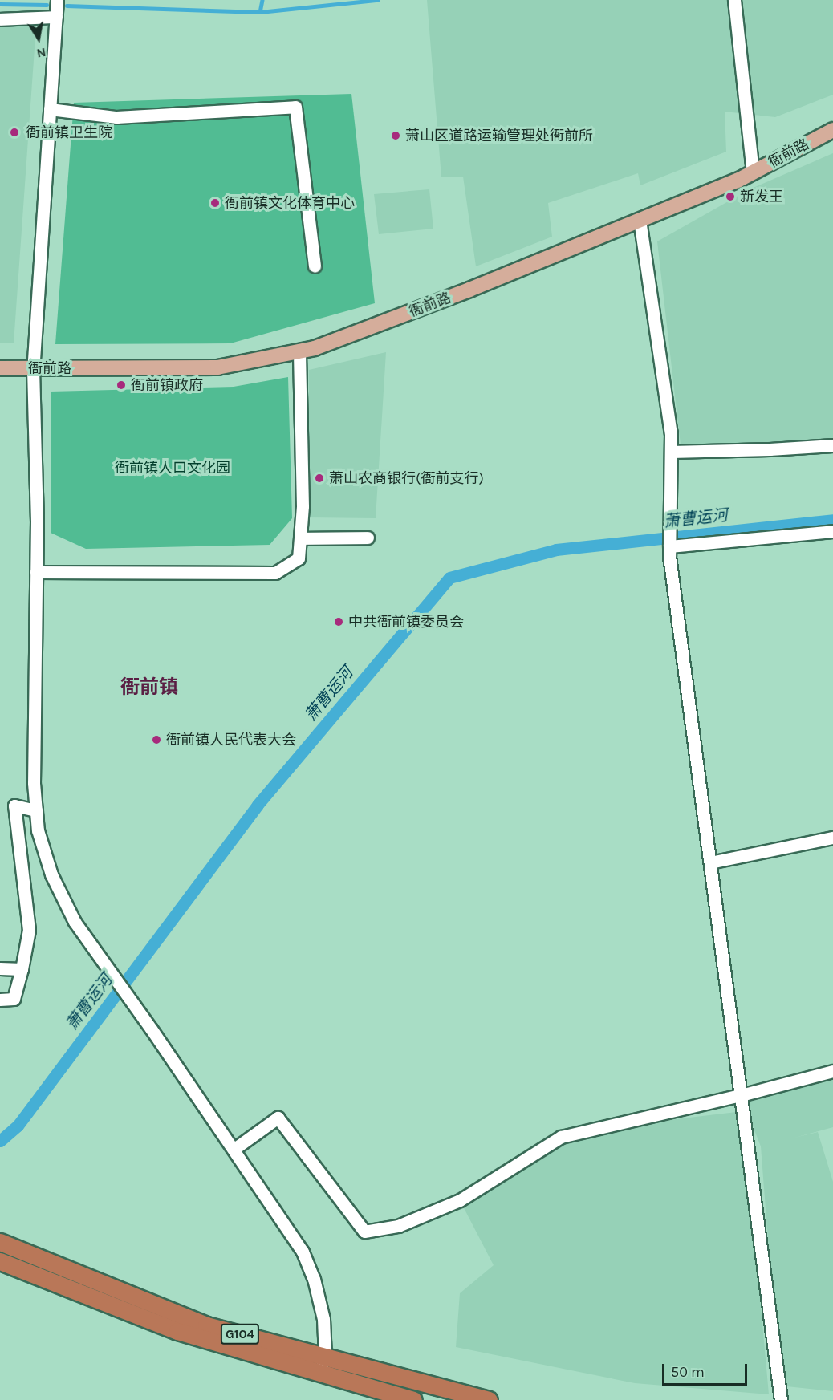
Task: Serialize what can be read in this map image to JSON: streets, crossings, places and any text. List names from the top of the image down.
{
  "streets": {
    "highway": ["G104"],
    "main road": ["衙前路"]
  },
  "districts": ["衙前镇"],
  "water": ["萧曹运河"],
  "parks": ["衙前镇人口文化园"],
  "places": [
    "衙前镇卫生院",
    "萧山区道路运输管理处衙前所",
    "新发王",
    "衙前镇文化体育中心",
    "衙前镇政府",
    "萧山农商银行(衙前支行)",
    "中共衙前镇委员会",
    "衙前镇人民代表大会"
  ],
  "scale_bar": "50 m",
  "north": "bottom"
}
